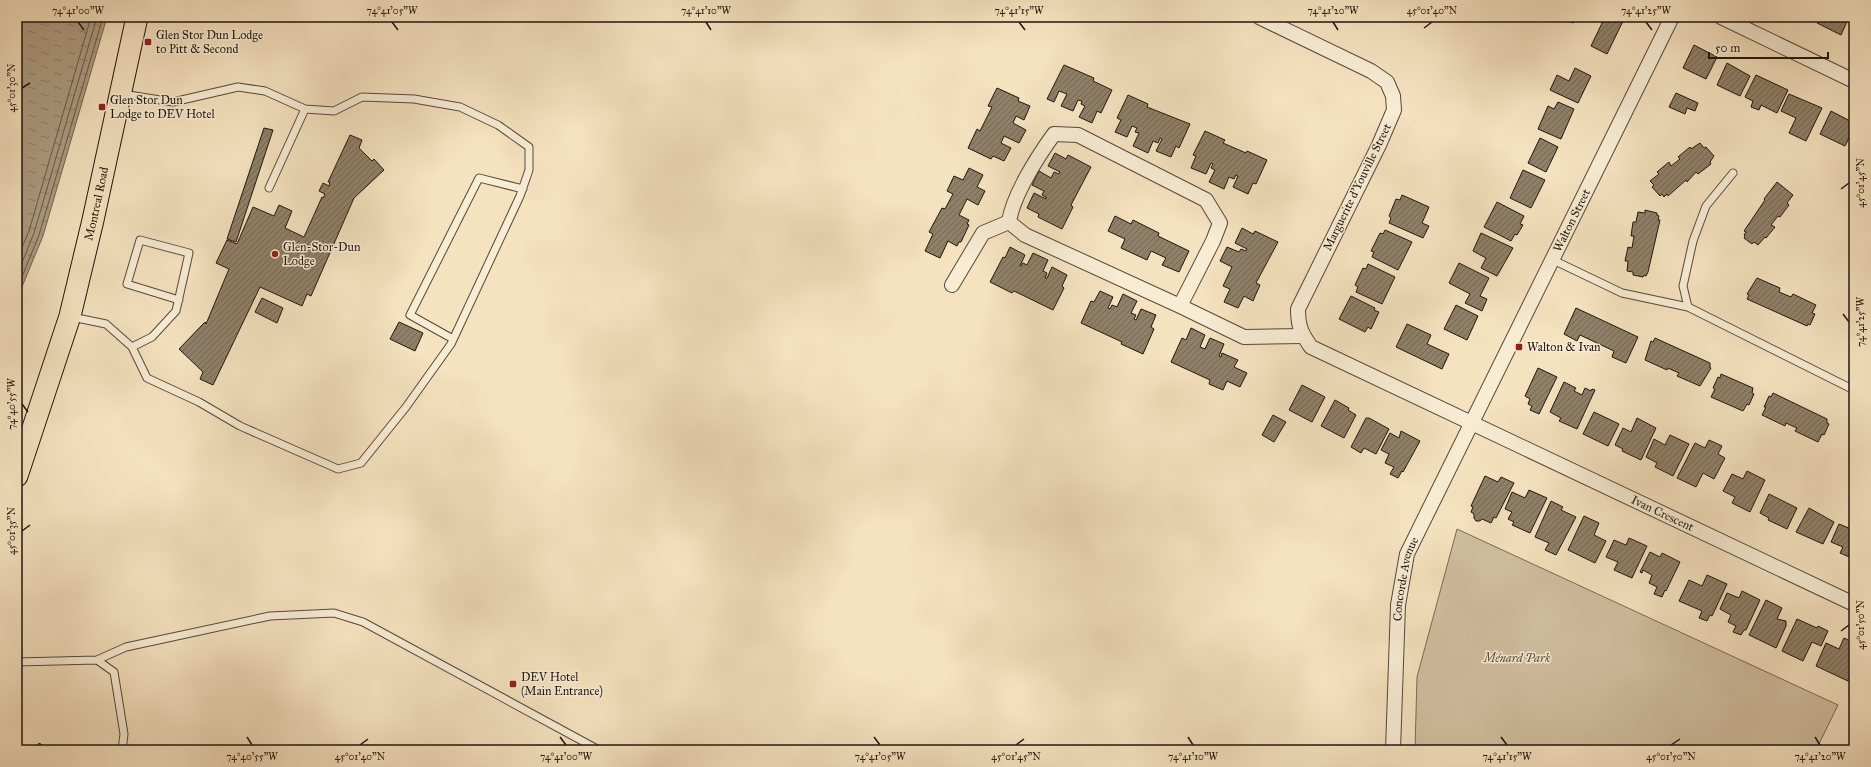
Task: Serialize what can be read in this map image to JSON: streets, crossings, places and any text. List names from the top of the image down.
{
  "streets": {
    "main road": ["Montreal Road"],
    "street": [
      "Marguerite d'Youville Street",
      "Walton Street",
      "Ivan Crescent",
      "Concorde Avenue"
    ]
  },
  "crossings": [
    ["Marguerite d'Youville Street", "Walton Street"],
    ["Marguerite d'Youville Street", "Ivan Crescent"],
    ["Marguerite d'Youville Street", "Concorde Avenue"],
    ["Walton Street", "Ivan Crescent"],
    ["Walton Street", "Concorde Avenue"],
    ["Ivan Crescent", "Concorde Avenue"]
  ],
  "parks": ["Ménard Park"],
  "places": {
    "transit": [
      "Glen Stor Dun Lodge to Pitt & Second",
      "Glen Stor Dun Lodge to DEV Hotel",
      "Walton & Ivan",
      "DEV Hotel (Main Entrance)"
    ],
    "other": ["Glen-Stor-Dun Lodge"]
  },
  "scale_bar": "50 m",
  "coordinates": [
    "74°41'00\"W",
    "74°41'05\"W",
    "74°41'10\"W",
    "74°41'15\"W",
    "74°41'20\"W",
    "45°01'40\"N",
    "74°41'25\"W",
    "45°01'30\"N",
    "45°01'45\"N",
    "74°40'55\"W",
    "45°01'35\"N",
    "45°01'50\"N"
  ]
}
